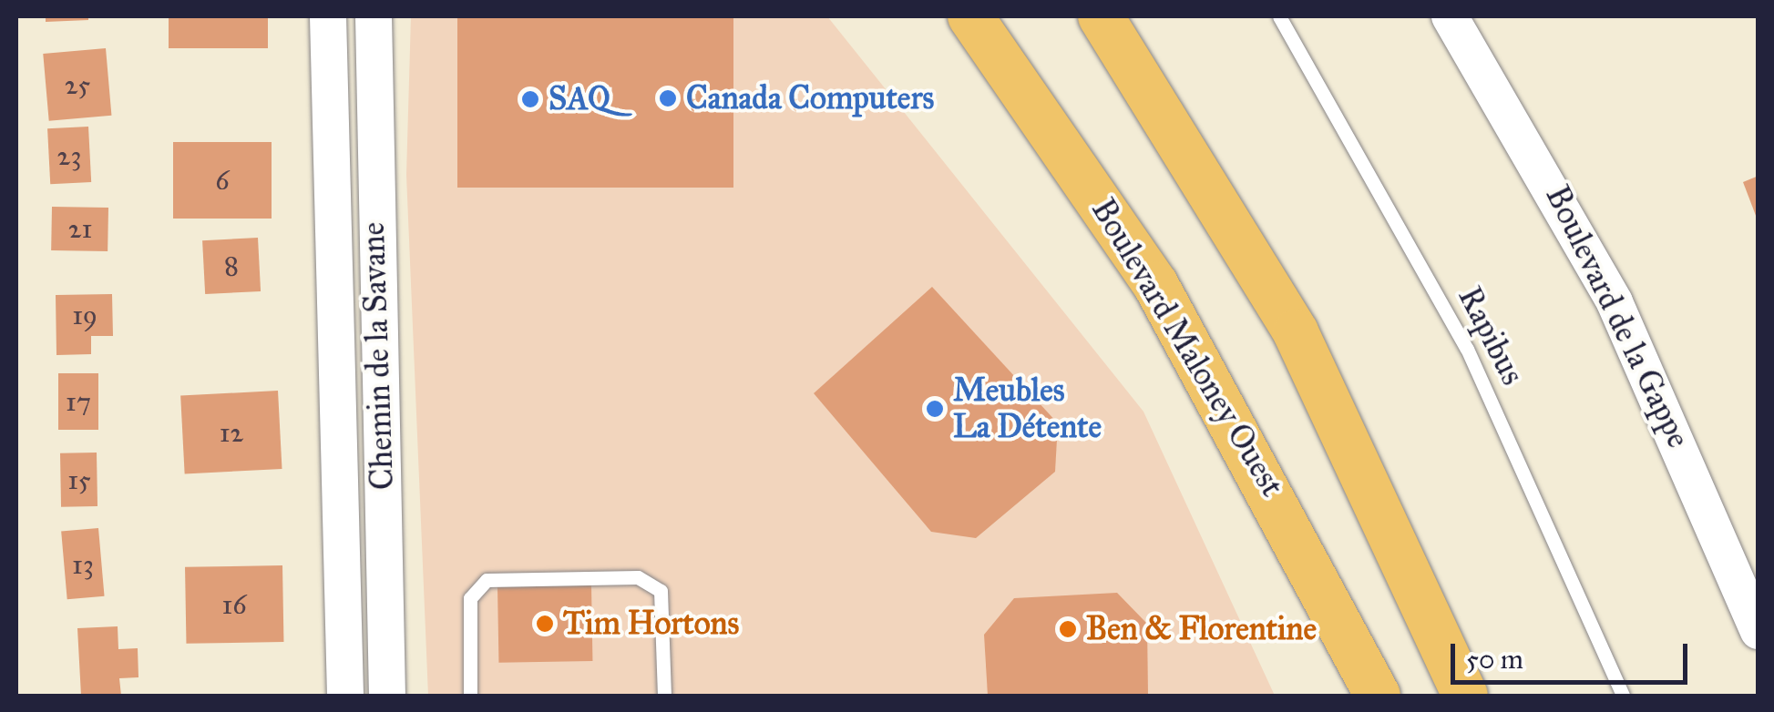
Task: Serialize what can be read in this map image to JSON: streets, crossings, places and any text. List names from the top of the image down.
{
  "streets": {
    "main road": ["Boulevard Maloney Ouest"],
    "street": ["Boulevard de la Gappe", "Chemin de la Savane"],
    "lane": ["Rapibus"]
  },
  "places": [
    "Canada Computers",
    "SAQ",
    "Meubles La Détente",
    "Tim Hortons",
    "Ben & Florentine"
  ],
  "house_numbers": [
    "25",
    "23",
    "6",
    "21",
    "8",
    "19",
    "17",
    "12",
    "15",
    "13",
    "16"
  ],
  "scale_bar": "50 m"
}
